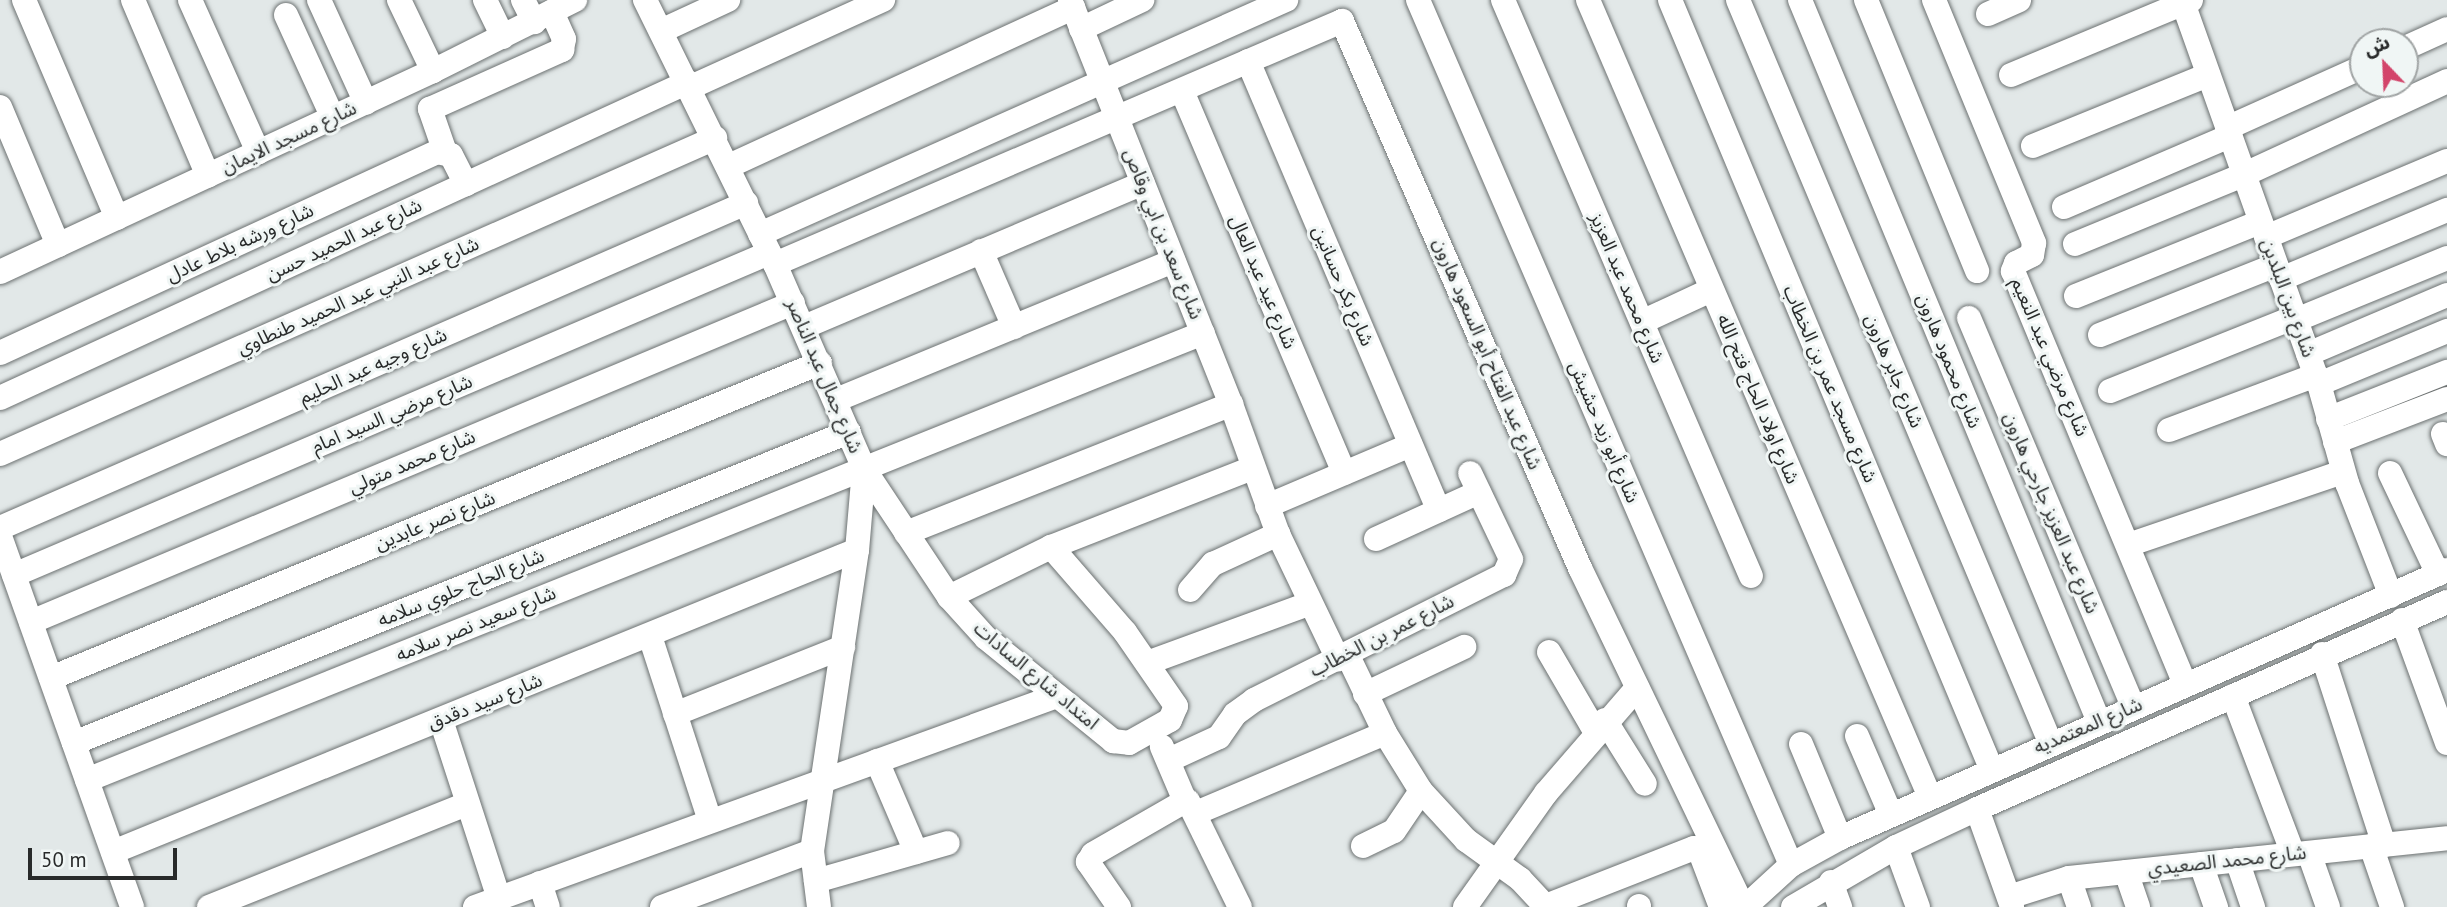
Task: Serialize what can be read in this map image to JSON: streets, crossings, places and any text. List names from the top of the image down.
{
  "streets": {
    "street": [
      "شارع مسجد الايمان",
      "شارع سعد بن ابي وقاص",
      "شارع عبد الحميد حسن",
      "شارع ورشه بلاط عادل",
      "شارع عيد عبد العال",
      "شارع بكر حسانين",
      "شارع محمد عبد العزيز",
      "شارع عبد النبي عبد الحميد طنطاوي",
      "شارع بين البلدين",
      "شارع عبد الفتاح أبو السعود هارون",
      "شارع مرضي عبد النعيم",
      "شارع محمود هارون",
      "شارع وجيه عبد الحليم",
      "شارع جابر هارون",
      "شارع جمال عبد الناصر",
      "شارع مسجد عمر بن الخطاب",
      "شارع اولاد الحاج فتح الله",
      "شارع مرضي السيد امام",
      "شارع أبو زيد حشيش",
      "شارع محمد متولي",
      "شارع عبد العزيز جارحي هارون",
      "شارع نصر عابدين",
      "شارع الحاج حلوي سلامه",
      "شارع سعيد نصر سلامه",
      "شارع عمر بن الخطاب",
      "امتداد شارع السادات",
      "شارع سيد دقدق",
      "شارع المعتمديه",
      "شارع محمد الصعيدي"
    ]
  },
  "crossings": [
    ["شارع سعد بن ابي وقاص", "شارع عبد الفتاح أبو السعود هارون"],
    ["شارع سعد بن ابي وقاص", "شارع سعيد نصر سلامه"],
    ["شارع سعد بن ابي وقاص", "شارع عمر بن الخطاب"],
    ["شارع عبد الحميد حسن", "شارع جمال عبد الناصر"],
    ["شارع عيد عبد العال", "شارع عبد الفتاح أبو السعود هارون"],
    ["شارع بكر حسانين", "شارع عبد الفتاح أبو السعود هارون"],
    ["شارع بكر حسانين", "شارع عمر بن الخطاب"],
    ["شارع عبد النبي عبد الحميد طنطاوي", "شارع جمال عبد الناصر"],
    ["شارع بين البلدين", "شارع المعتمديه"],
    ["شارع عبد الفتاح أبو السعود هارون", "شارع جمال عبد الناصر"],
    ["شارع عبد الفتاح أبو السعود هارون", "شارع مرضي السيد امام"],
    ["شارع عبد الفتاح أبو السعود هارون", "شارع المعتمديه"],
    ["شارع مرضي عبد النعيم", "شارع المعتمديه"],
    ["شارع محمود هارون", "شارع المعتمديه"],
    ["شارع وجيه عبد الحليم", "شارع جمال عبد الناصر"],
    ["شارع جابر هارون", "شارع المعتمديه"],
    ["شارع جمال عبد الناصر", "شارع مرضي السيد امام"],
    ["شارع جمال عبد الناصر", "شارع محمد متولي"],
    ["شارع جمال عبد الناصر", "شارع نصر عابدين"],
    ["شارع جمال عبد الناصر", "شارع الحاج حلوي سلامه"],
    ["شارع جمال عبد الناصر", "شارع سعيد نصر سلامه"],
    ["شارع جمال عبد الناصر", "امتداد شارع السادات"],
    ["شارع جمال عبد الناصر", "شارع سيد دقدق"],
    ["شارع مسجد عمر بن الخطاب", "شارع المعتمديه"],
    ["شارع اولاد الحاج فتح الله", "شارع المعتمديه"],
    ["شارع أبو زيد حشيش", "شارع المعتمديه"],
    ["شارع عبد العزيز جارحي هارون", "شارع المعتمديه"],
    ["شارع سعيد نصر سلامه", "امتداد شارع السادات"]
  ],
  "scale_bar": "50 m",
  "north": "top left"
}
